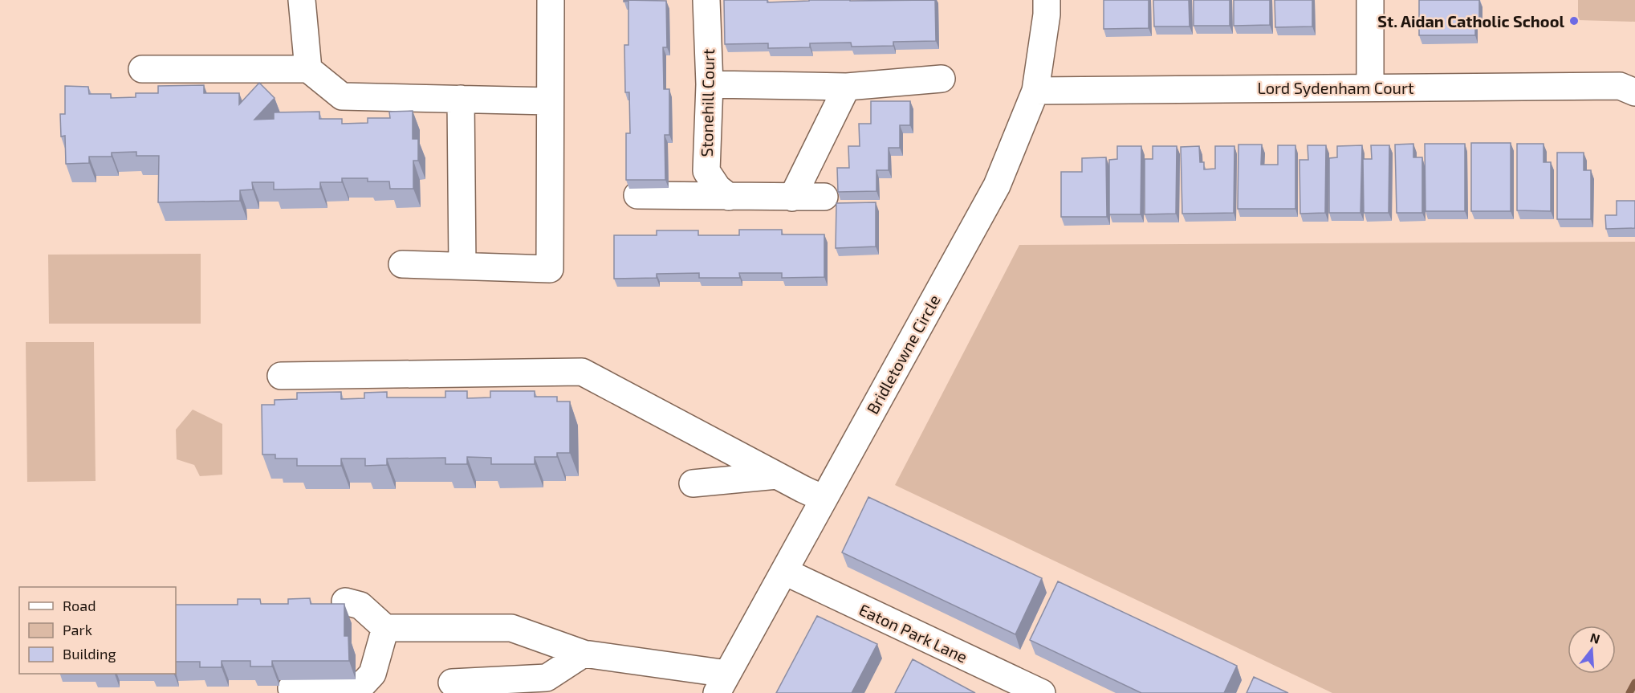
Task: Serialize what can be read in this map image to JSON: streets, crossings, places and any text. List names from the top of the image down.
{
  "streets": {
    "street": [
      "Lord Sydenham Court",
      "Stonehill Court",
      "Bridletowne Circle",
      "Eaton Park Lane"
    ]
  },
  "crossings": [
    ["Lord Sydenham Court", "Bridletowne Circle"],
    ["Bridletowne Circle", "Eaton Park Lane"]
  ],
  "places": ["St. Aidan Catholic School"],
  "legend": ["Road", "Park", "Building"],
  "north": "top"
}
